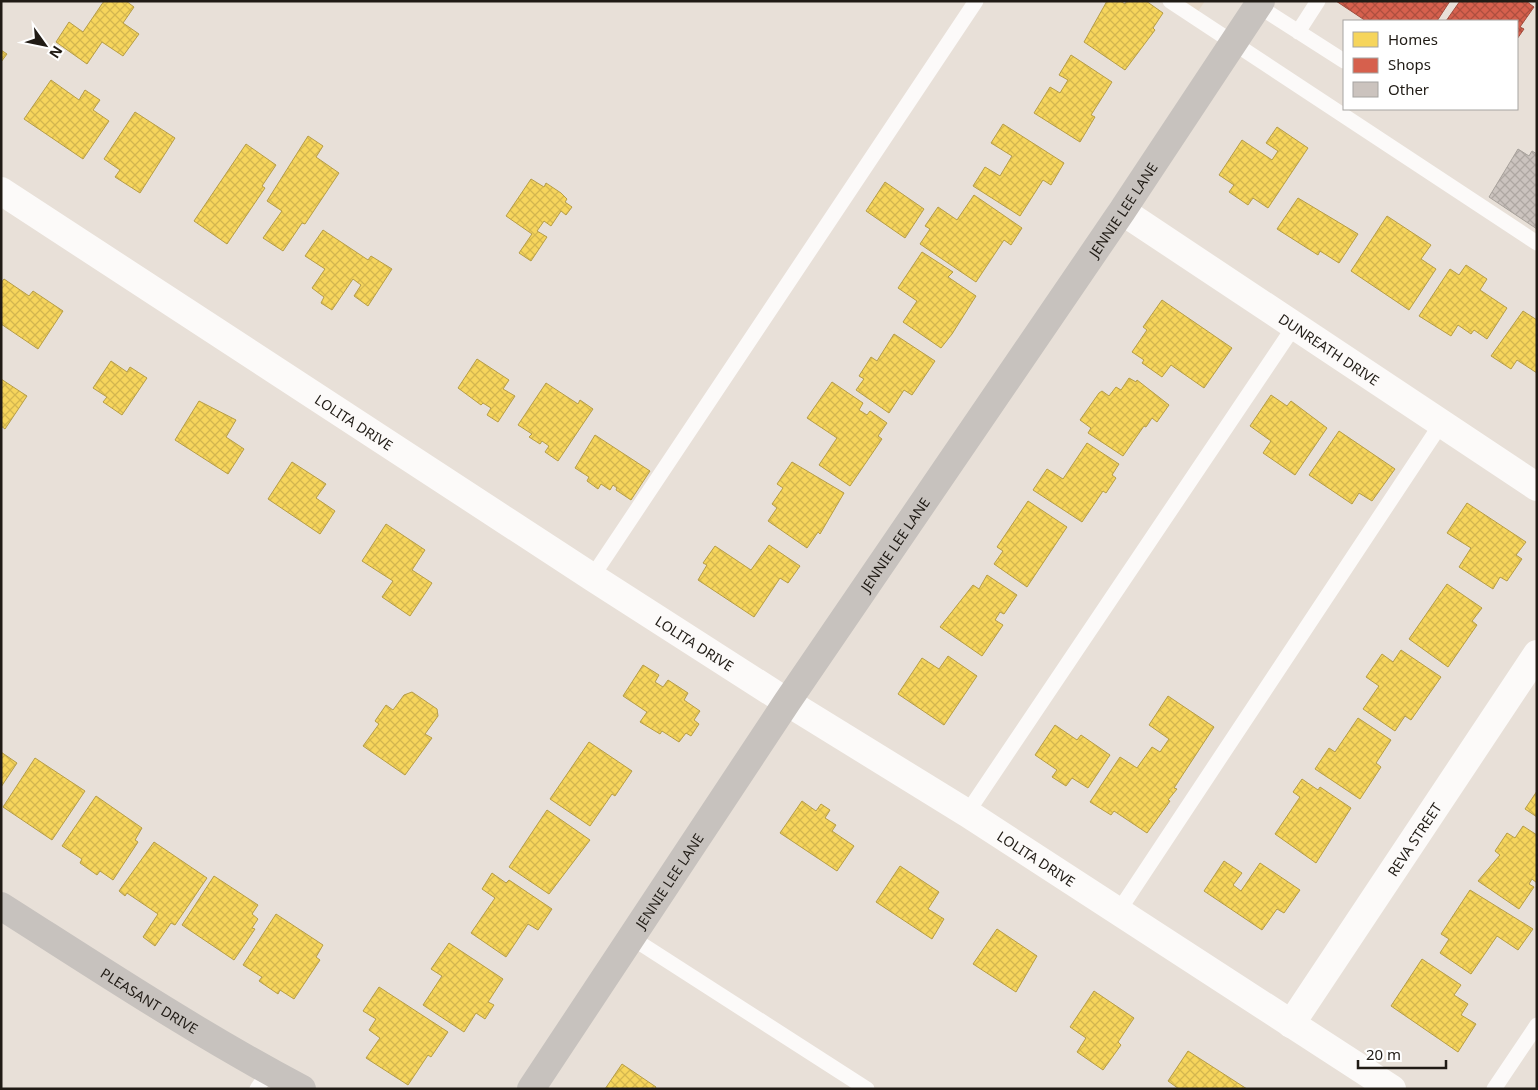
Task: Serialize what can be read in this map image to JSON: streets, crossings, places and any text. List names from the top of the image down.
{
  "streets": {
    "street": [
      "JENNIE LEE LANE",
      "DUNREATH DRIVE",
      "LOLITA DRIVE",
      "REVA STREET",
      "PLEASANT DRIVE"
    ]
  },
  "crossings": [
    ["JENNIE LEE LANE", "DUNREATH DRIVE"],
    ["JENNIE LEE LANE", "LOLITA DRIVE"],
    ["LOLITA DRIVE", "REVA STREET"]
  ],
  "legend": ["Homes", "Shops", "Other"],
  "scale_bar": "20 m",
  "north": "bottom right"
}
